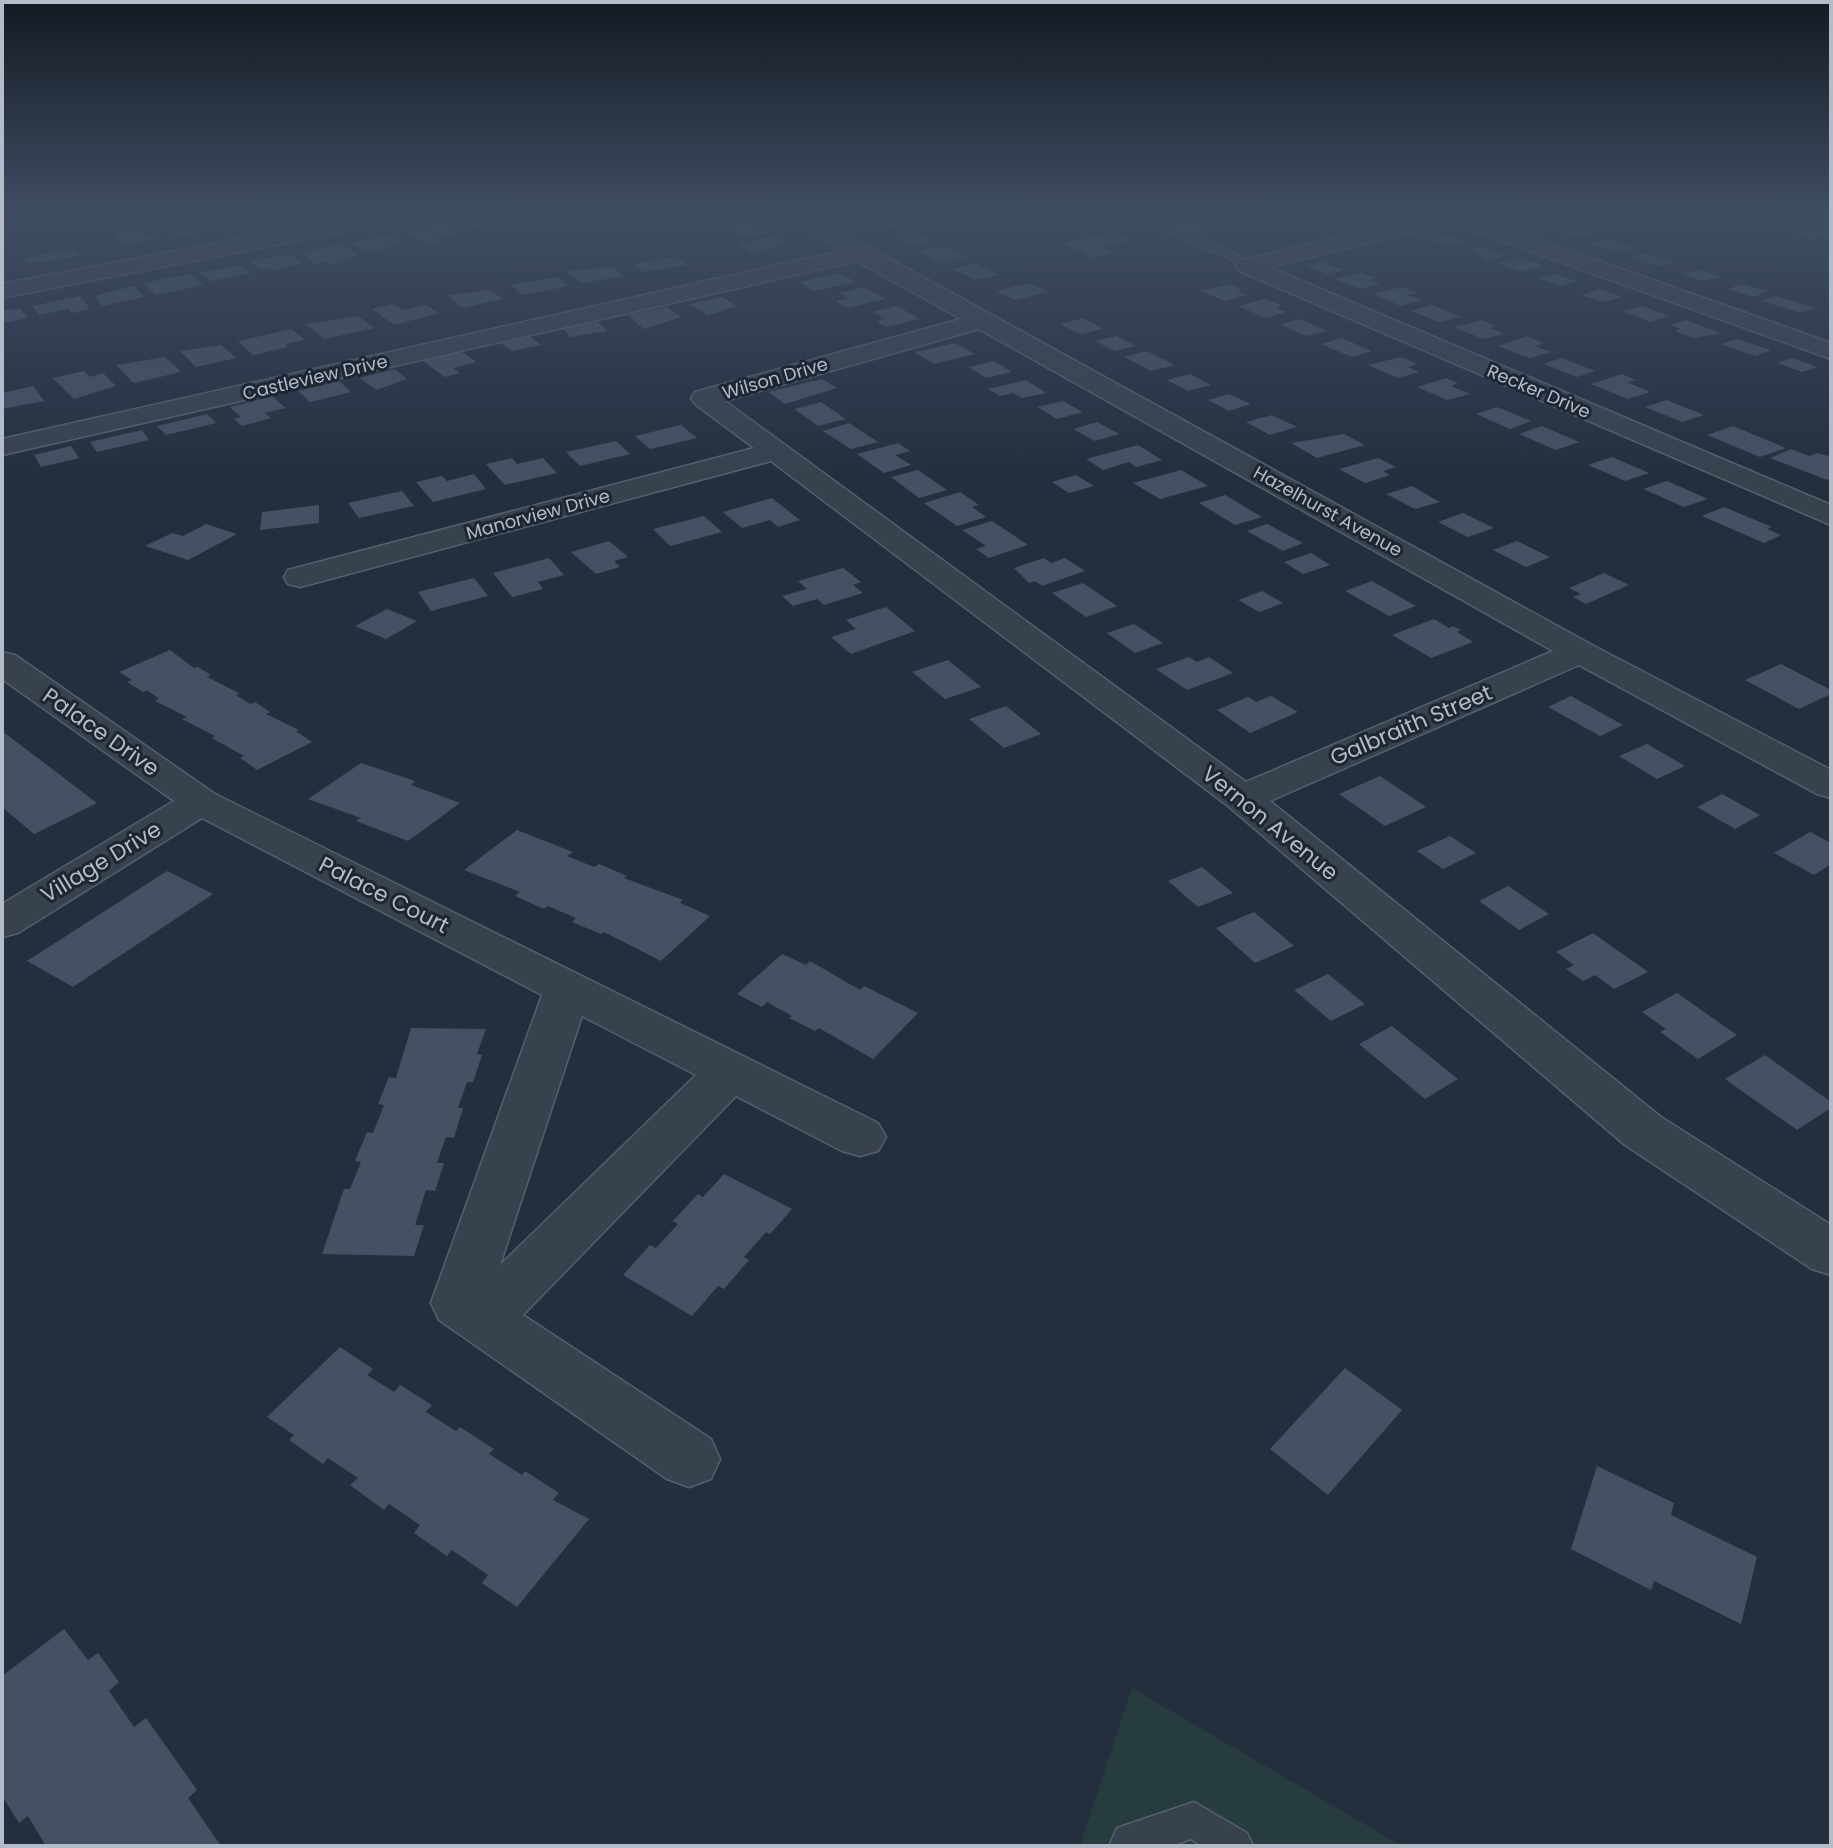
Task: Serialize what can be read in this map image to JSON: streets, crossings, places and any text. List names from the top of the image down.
{
  "streets": {
    "street": [
      "Castleview Drive",
      "Wilson Drive",
      "Recker Drive",
      "Hazelhurst Avenue",
      "Manorview Drive",
      "Galbraith Street",
      "Palace Drive",
      "Vernon Avenue",
      "Village Drive",
      "Palace Court"
    ]
  },
  "crossings": [
    ["Wilson Drive", "Hazelhurst Avenue"],
    ["Wilson Drive", "Vernon Avenue"],
    ["Hazelhurst Avenue", "Galbraith Street"],
    ["Manorview Drive", "Vernon Avenue"],
    ["Galbraith Street", "Vernon Avenue"],
    ["Palace Drive", "Village Drive"],
    ["Palace Drive", "Palace Court"],
    ["Village Drive", "Palace Court"]
  ]
}
